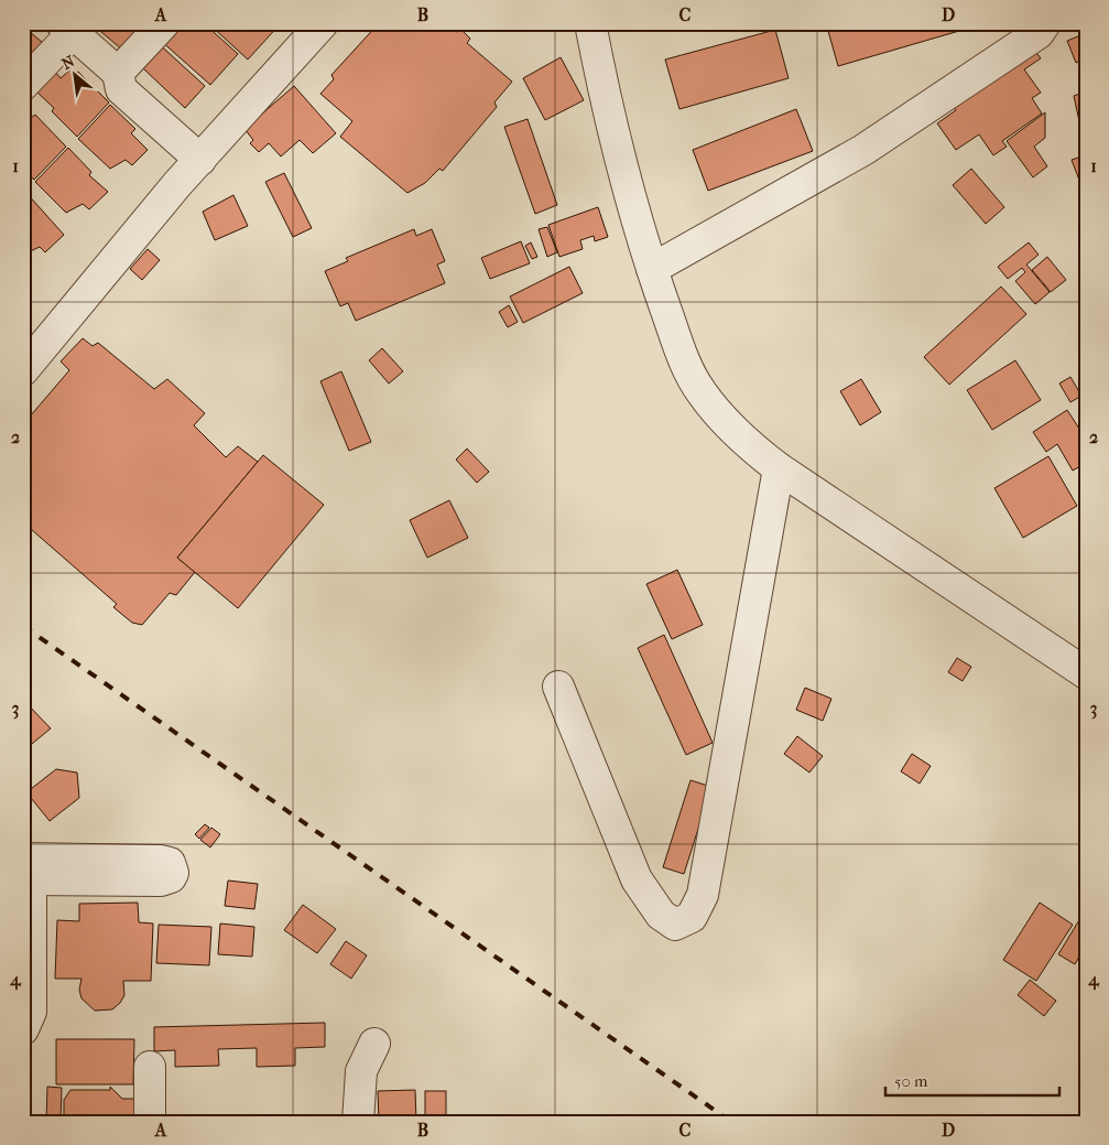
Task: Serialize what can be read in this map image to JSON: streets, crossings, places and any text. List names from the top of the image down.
{
  "scale_bar": "50 m",
  "north": "top left",
  "grid": {
    "columns": [
      "A",
      "B",
      "C",
      "D"
    ],
    "rows": [
      "1",
      "2",
      "3",
      "4"
    ]
  }
}
